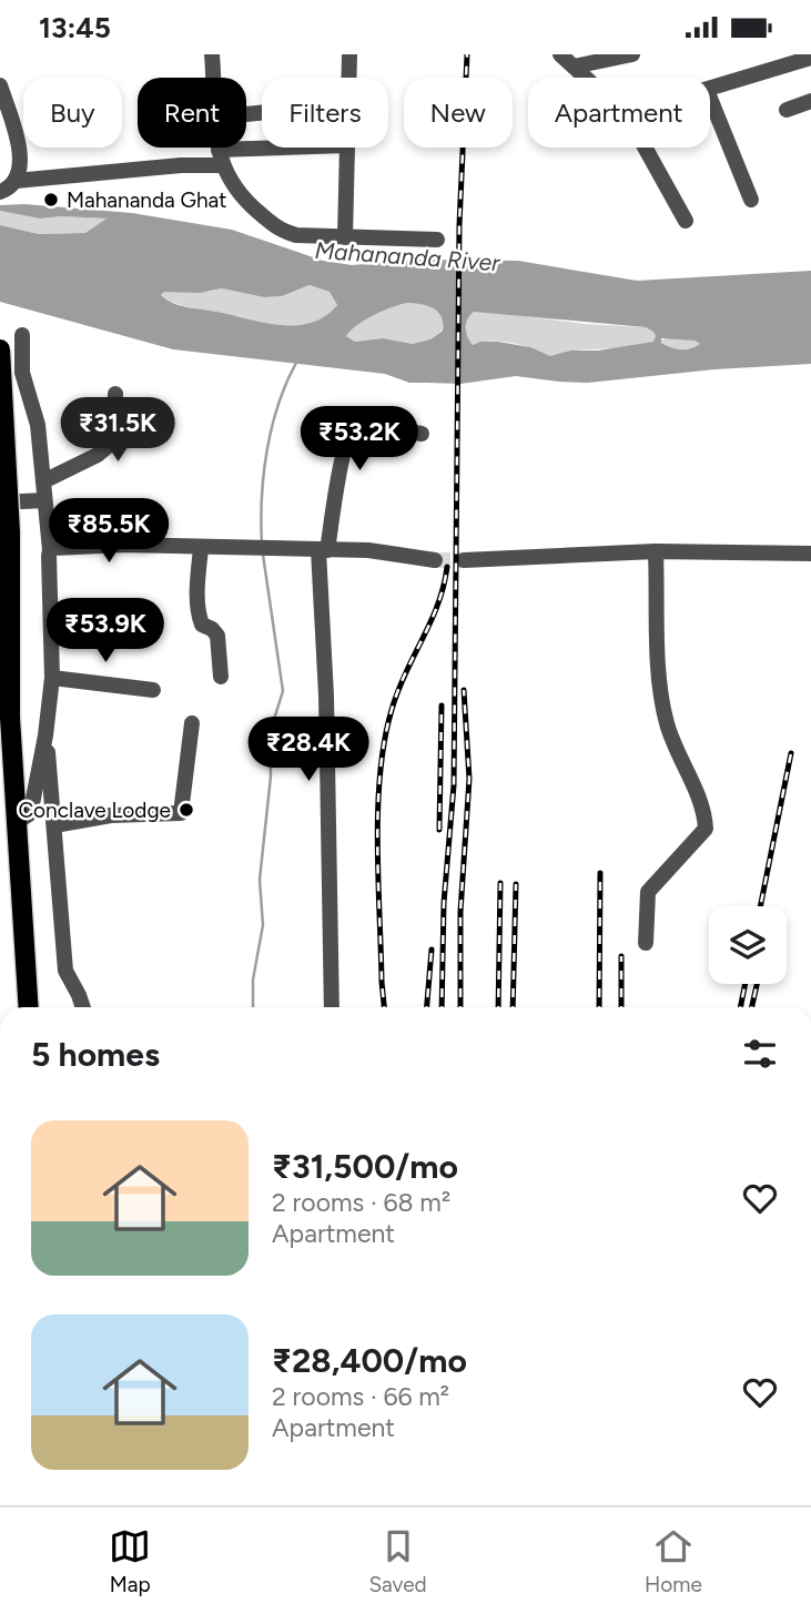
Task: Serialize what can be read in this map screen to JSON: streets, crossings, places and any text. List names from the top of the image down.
{
  "water": ["Mahananda River"],
  "places": ["Mahananda Ghat", "Conclave Lodge"],
  "page": {
    "status": "13:45",
    "chip": [
      "Buy",
      "Rent",
      "Filters",
      "New",
      "Apartment"
    ],
    "price": [
      "₹31.5K",
      "₹53.2K",
      "₹85.5K",
      "₹53.9K",
      "₹28.4K"
    ],
    "heading": "5 homes",
    "list": [
      {
        "name": "₹31,500/mo",
        "note": "2 rooms · 68 m² · Apartment"
      },
      {
        "name": "₹28,400/mo",
        "note": "2 rooms · 66 m² · Apartment"
      }
    ],
    "tabs": ["Map", "Saved", "Home"]
  }
}
